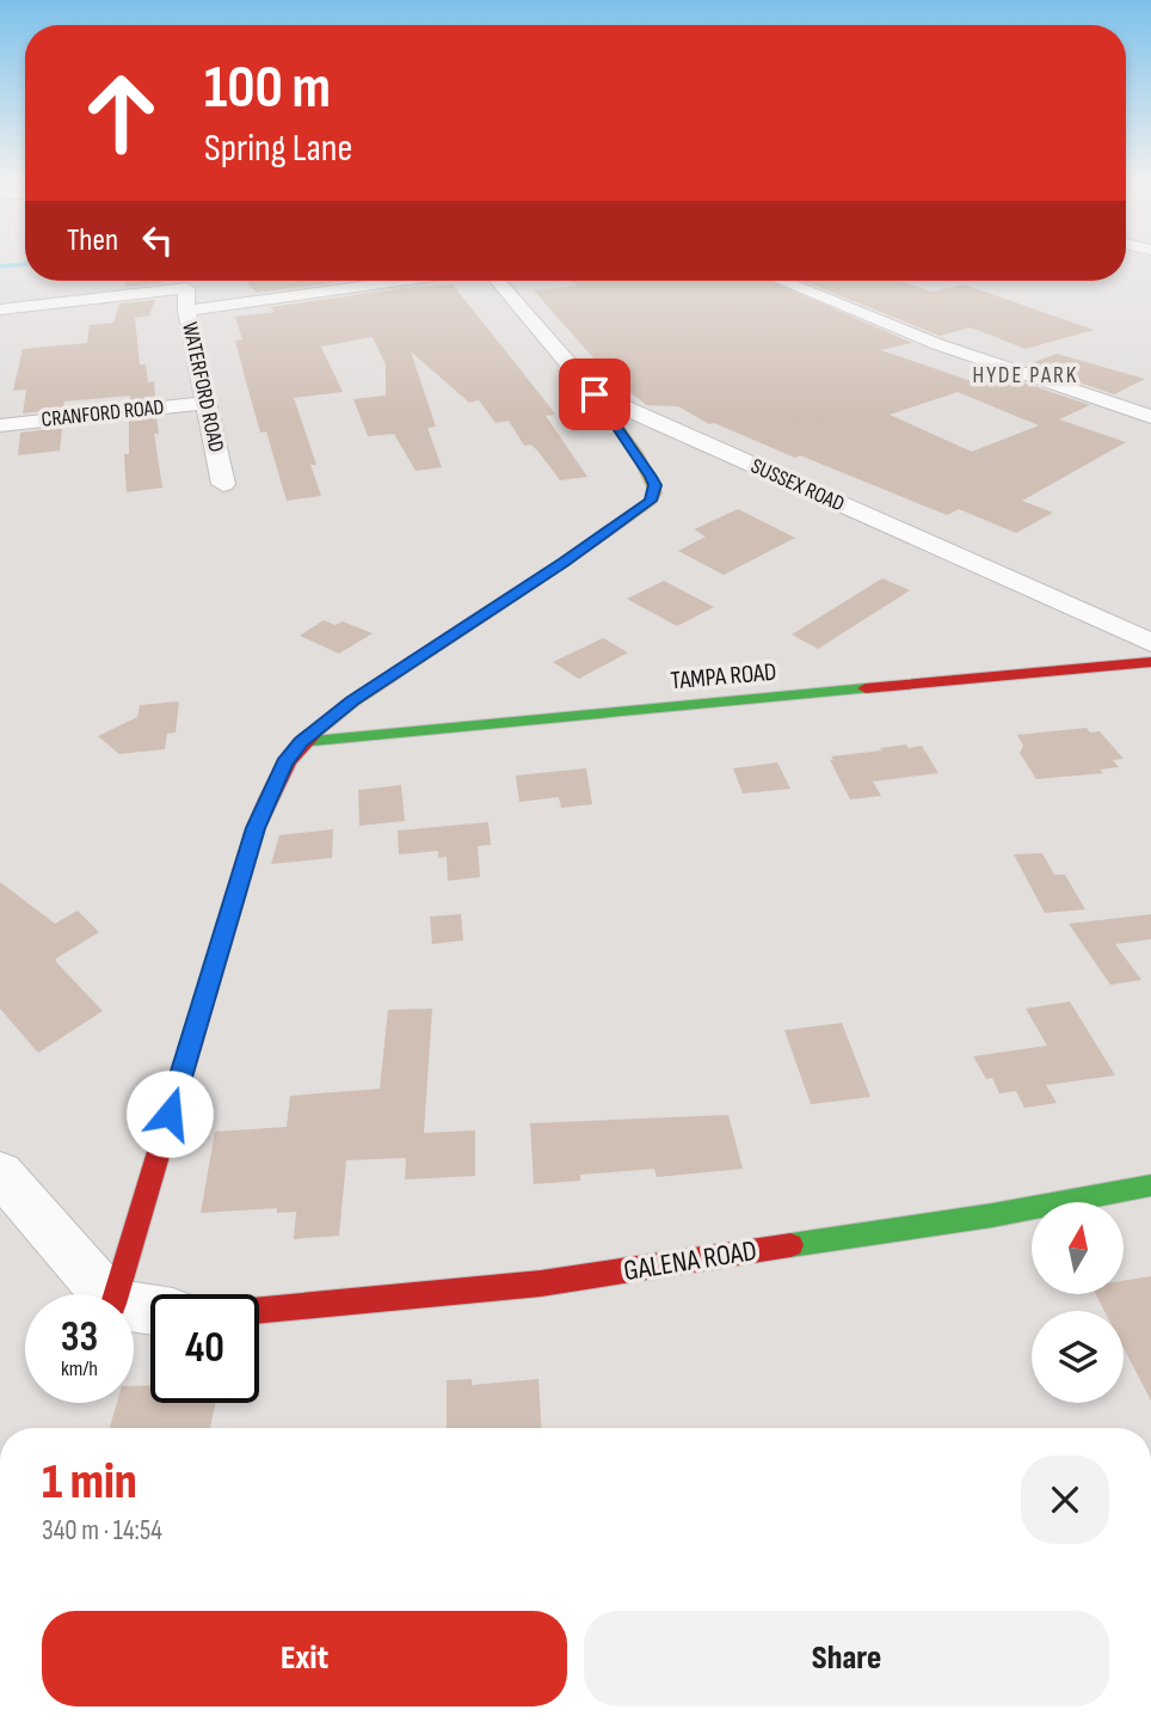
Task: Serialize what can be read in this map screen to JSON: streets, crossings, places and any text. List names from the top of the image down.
{
  "streets": {
    "street": [
      "WATERFORD ROAD",
      "CRANFORD ROAD",
      "SUSSEX ROAD",
      "TAMPA ROAD",
      "GALENA ROAD"
    ]
  },
  "crossings": [
    ["WATERFORD ROAD", "CRANFORD ROAD"]
  ],
  "districts": ["HYDE PARK"],
  "north": "top",
  "page": {
    "turn": ["100 m", "Spring Lane"],
    "then": "Then",
    "speed": "33 km/h",
    "limit": "40",
    "heading": ["1 min", "340 m · 14:54"],
    "buttons": ["Exit", "Share"]
  }
}
